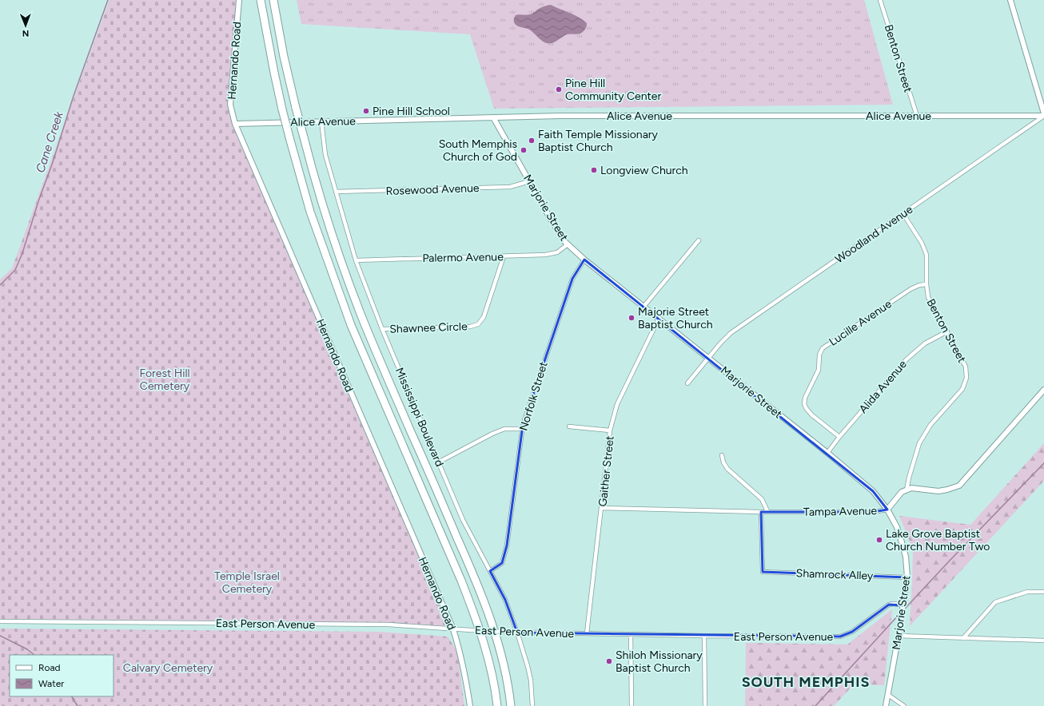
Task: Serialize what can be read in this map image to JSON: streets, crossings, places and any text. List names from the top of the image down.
{
  "streets": {
    "street": [
      "Benton Street",
      "Hernando Road",
      "Alice Avenue",
      "Rosewood Avenue",
      "Marjorie Street",
      "Woodland Avenue",
      "Palermo Avenue",
      "Lucille Avenue",
      "Shawnee Circle",
      "Alida Avenue",
      "Norfolk Street",
      "Mississippi Boulevard",
      "Gaither Street",
      "Tampa Avenue",
      "Shamrock Alley",
      "East Person Avenue"
    ]
  },
  "crossings": [
    ["Benton Street", "Alice Avenue"],
    ["Benton Street", "Woodland Avenue"],
    ["Benton Street", "Lucille Avenue"],
    ["Benton Street", "Alida Avenue"],
    ["Benton Street", "Tampa Avenue"],
    ["Hernando Road", "Alice Avenue"],
    ["Hernando Road", "East Person Avenue"],
    ["Alice Avenue", "Marjorie Street"],
    ["Alice Avenue", "Woodland Avenue"],
    ["Alice Avenue", "Mississippi Boulevard"],
    ["Rosewood Avenue", "Marjorie Street"],
    ["Rosewood Avenue", "Mississippi Boulevard"],
    ["Marjorie Street", "Woodland Avenue"],
    ["Marjorie Street", "Palermo Avenue"],
    ["Marjorie Street", "Alida Avenue"],
    ["Marjorie Street", "Norfolk Street"],
    ["Marjorie Street", "Gaither Street"],
    ["Marjorie Street", "Tampa Avenue"],
    ["Marjorie Street", "Shamrock Alley"],
    ["Marjorie Street", "East Person Avenue"],
    ["Palermo Avenue", "Shawnee Circle"],
    ["Palermo Avenue", "Mississippi Boulevard"],
    ["Lucille Avenue", "Alida Avenue"],
    ["Shawnee Circle", "Mississippi Boulevard"],
    ["Norfolk Street", "Mississippi Boulevard"],
    ["Mississippi Boulevard", "East Person Avenue"],
    ["Gaither Street", "Tampa Avenue"],
    ["Gaither Street", "East Person Avenue"],
    ["Tampa Avenue", "Shamrock Alley"]
  ],
  "districts": ["SOUTH MEMPHIS"],
  "water": ["Cane Creek"],
  "parks": ["Forest Hill Cemetery", "Temple Israel Cemetery", "Calvary Cemetery"],
  "places": [
    "Pine Hill Community Center",
    "Pine Hill School",
    "Faith Temple Missionary Baptist Church",
    "South Memphis Church of God",
    "Longview Church",
    "Majorie Street Baptist Church",
    "Lake Grove Baptist Church Number Two",
    "Shiloh Missionary Baptist Church"
  ],
  "legend": ["Road", "Water"],
  "north": "bottom"
}
